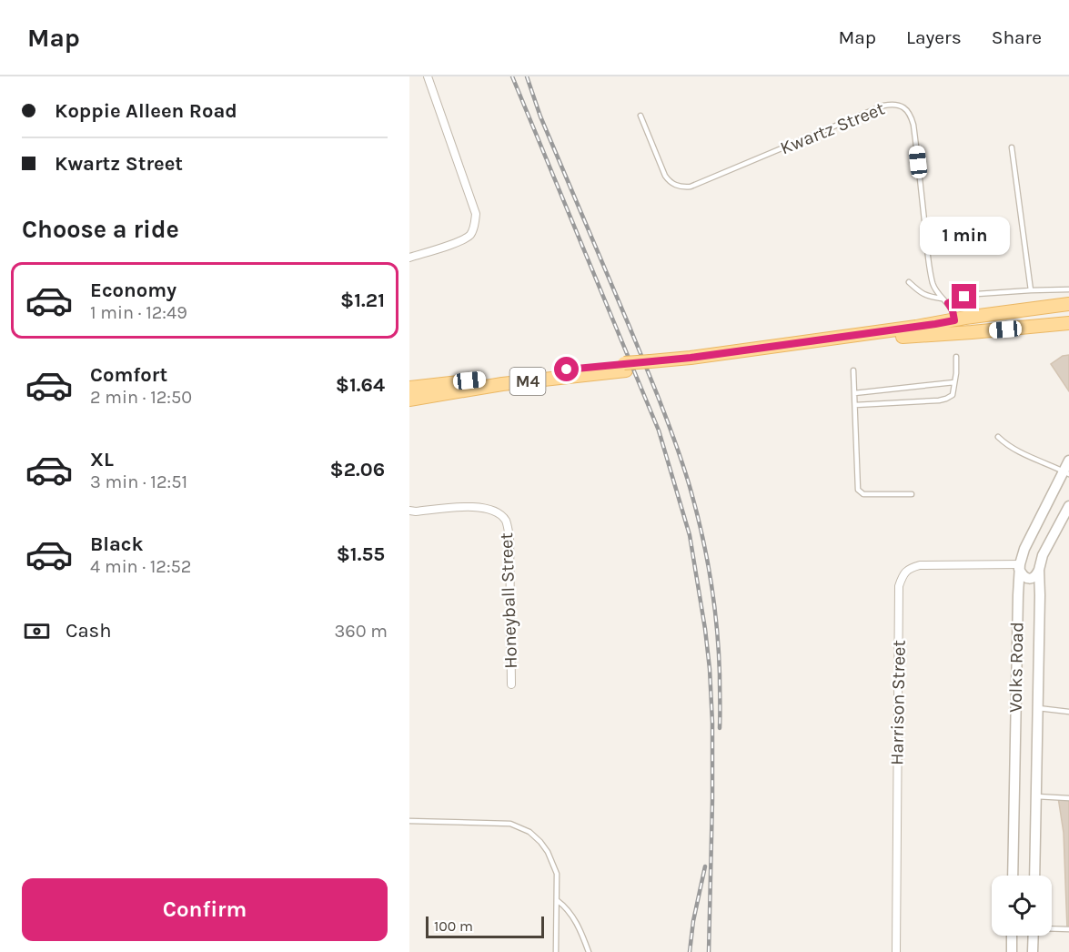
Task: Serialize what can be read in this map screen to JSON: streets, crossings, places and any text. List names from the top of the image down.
{
  "streets": {
    "main road": ["M4"],
    "street": ["Honeyball Street", "Volks Road", "Harrison Street"],
    "lane": ["Kwartz Street"]
  },
  "crossings": [
    ["Volks Road", "Harrison Street"]
  ],
  "scale_bar": "100 m",
  "page": {
    "header": "Map",
    "nav": ["Map", "Layers", "Share"],
    "banner": ["Koppie Alleen Road", "Kwartz Street"],
    "heading": "Choose a ride",
    "bubble": "1 min",
    "list": [
      {
        "name": "Economy",
        "note": "1 min · 12:49",
        "value": "$1.21"
      },
      {
        "name": "Comfort",
        "note": "2 min · 12:50",
        "value": "$1.64"
      },
      {
        "name": "XL",
        "note": "3 min · 12:51",
        "value": "$2.06"
      },
      {
        "name": "Black",
        "note": "4 min · 12:52",
        "value": "$1.55"
      }
    ],
    "pay": ["Cash", "360 m"],
    "buttons": "Confirm",
    "scale": "100 m"
  }
}
